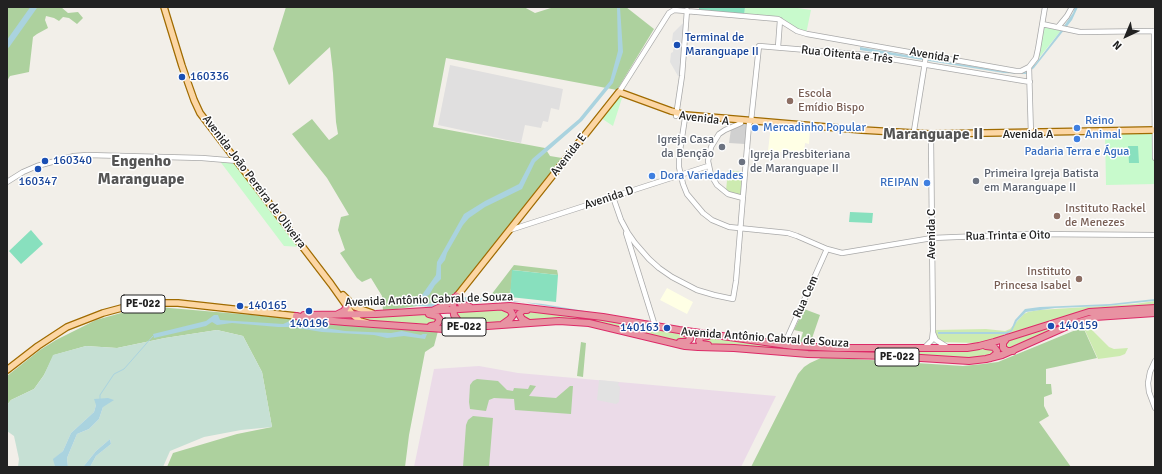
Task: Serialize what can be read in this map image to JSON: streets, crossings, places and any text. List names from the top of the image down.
{
  "streets": {
    "highway": ["Avenida Antônio Cabral de Souza", "PE-022"],
    "main road": ["Avenida A", "Avenida E", "Avenida João Pereira de Oliveira"],
    "street": [
      "Rua Oitenta e Três",
      "Avenida F",
      "Avenida D",
      "Avenida C",
      "Rua Trinta e Oito",
      "Rua Cem"
    ]
  },
  "crossings": [
    ["Rua Oitenta e Três", "Avenida A"],
    ["Avenida A", "Avenida E"],
    ["Avenida A", "Avenida C"],
    ["Avenida A", "Rua Trinta e Oito"],
    ["Avenida E", "Avenida D"],
    ["Avenida João Pereira de Oliveira", "Avenida Antônio Cabral de Souza"],
    ["Avenida D", "Rua Trinta e Oito"],
    ["Avenida C", "Rua Trinta e Oito"],
    ["Rua Trinta e Oito", "Rua Cem"],
    ["Rua Cem", "Avenida Antônio Cabral de Souza"]
  ],
  "districts": ["Maranguape II", "Engenho Maranguape"],
  "places": [
    "Terminal de Maranguape II",
    "160336",
    "Escola Emídio Bispo",
    "Mercadinho Popular",
    "Reino Animal",
    "Padaria Terra e Água",
    "Igreja Casa da Benção",
    "160340",
    "Igreja Presbiteriana de Maranguape II",
    "160347",
    "Dora Variedades",
    "Primeira Igreja Batista em Maranguape II",
    "REIPAN",
    "Instituto Rackel de Menezes",
    "Instituto Princesa Isabel",
    "140165",
    "140196",
    "140159",
    "140163"
  ],
  "north": "bottom left"
}
